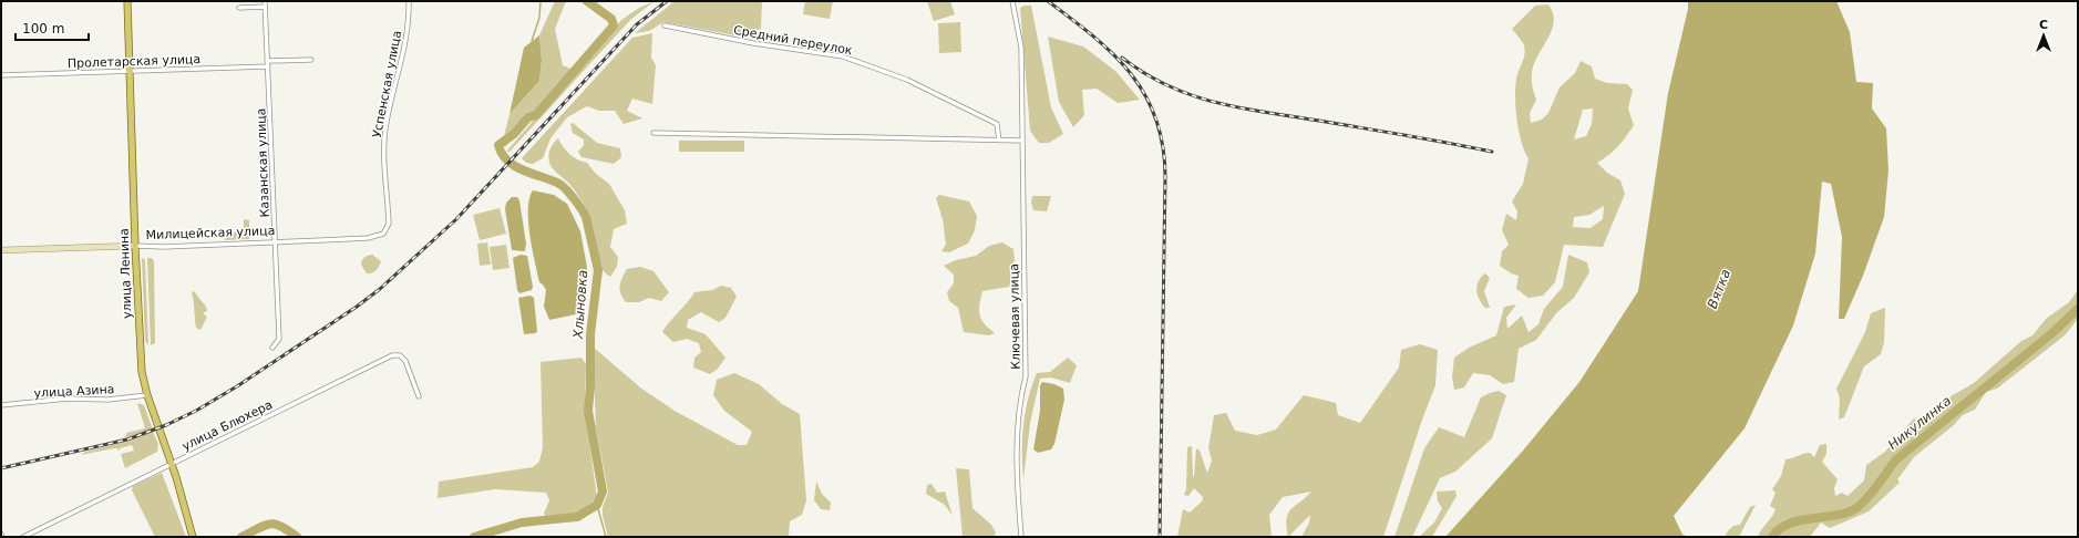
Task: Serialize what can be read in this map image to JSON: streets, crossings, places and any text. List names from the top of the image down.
{
  "streets": {
    "main road": ["улица Ленина"],
    "street": [
      "Средний переулок",
      "Пролетарская улица",
      "Успенская улица",
      "Казанская улица",
      "Милицейская улица",
      "Ключевая улица",
      "улица Азина",
      "улица Блюхера"
    ]
  },
  "crossings": [
    ["Пролетарская улица", "Казанская улица"],
    ["Пролетарская улица", "улица Ленина"],
    ["Успенская улица", "Милицейская улица"],
    ["Казанская улица", "Милицейская улица"],
    ["Милицейская улица", "улица Ленина"],
    ["улица Ленина", "улица Азина"],
    ["улица Ленина", "улица Блюхера"]
  ],
  "water": ["Вятка", "Хлыновка", "Никулинка"],
  "scale_bar": "100 m",
  "north": "top"
}
